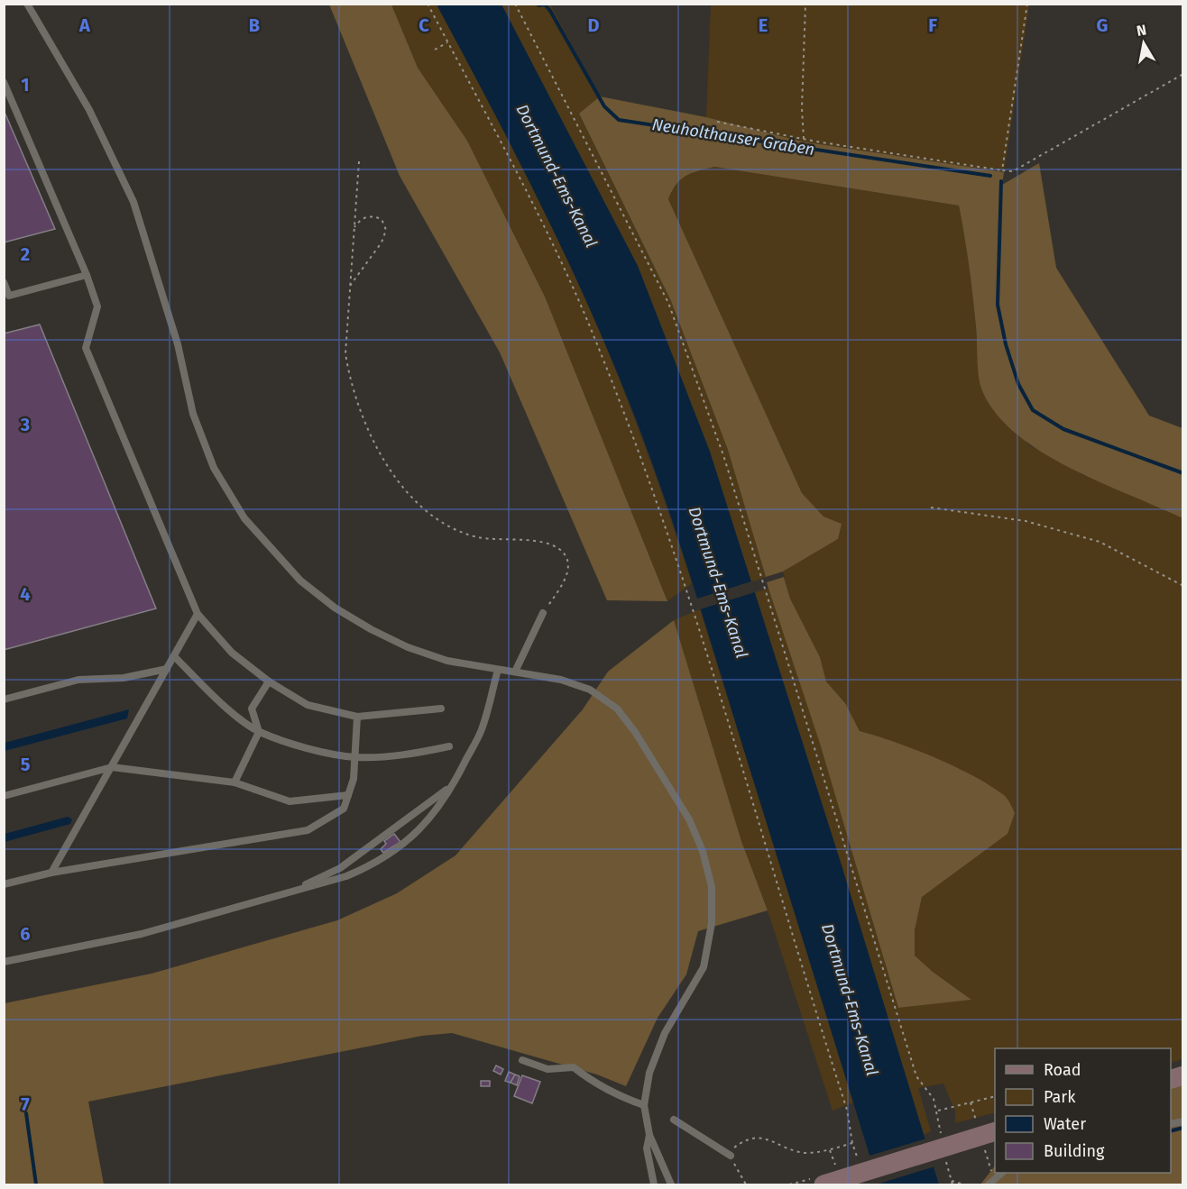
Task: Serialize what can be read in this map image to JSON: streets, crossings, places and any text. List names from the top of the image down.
{
  "water": ["Neuholthauser Graben", "Dortmund-Ems-Kanal"],
  "legend": [
    "Road",
    "Park",
    "Water",
    "Building"
  ],
  "north": "top",
  "grid": {
    "columns": [
      "A",
      "B",
      "C",
      "D",
      "E",
      "F",
      "G"
    ],
    "rows": [
      "1",
      "2",
      "3",
      "4",
      "5",
      "6",
      "7"
    ]
  }
}
